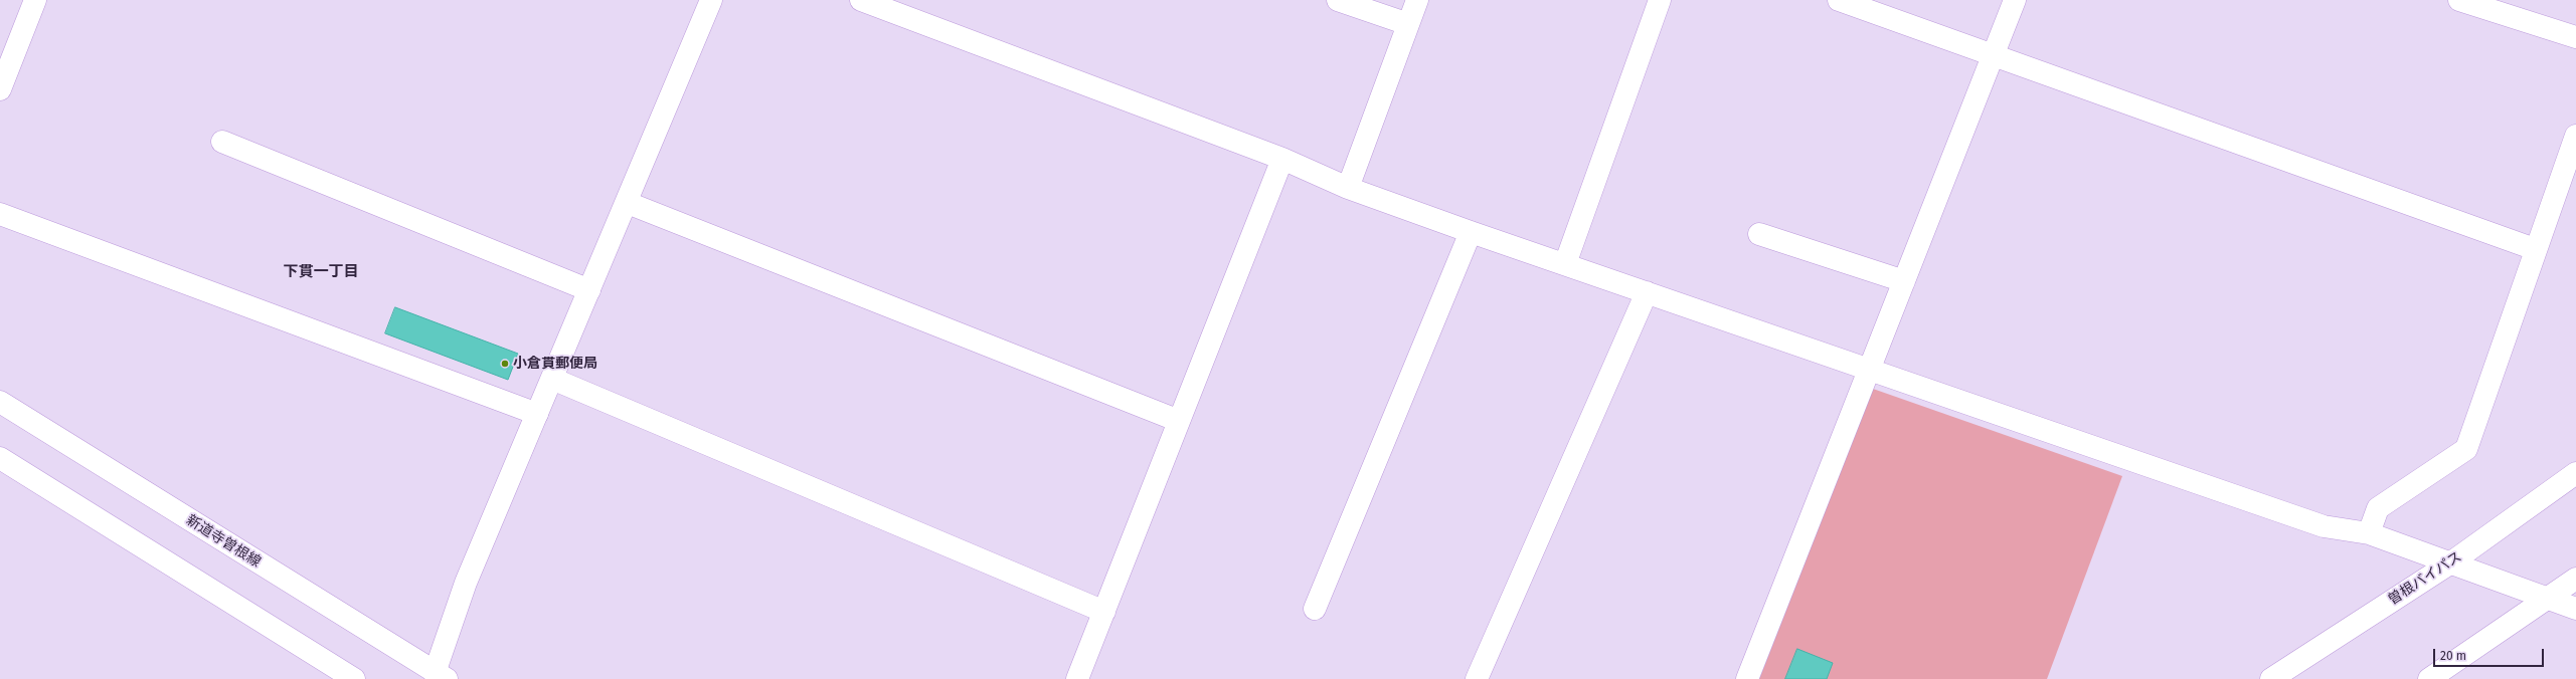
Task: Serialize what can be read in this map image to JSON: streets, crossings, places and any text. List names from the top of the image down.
{
  "streets": {
    "main road": ["新道寺曽根線", "曽根バイパス"]
  },
  "districts": ["下貫一丁目"],
  "places": ["小倉貫郵便局"],
  "scale_bar": "20 m"
}
